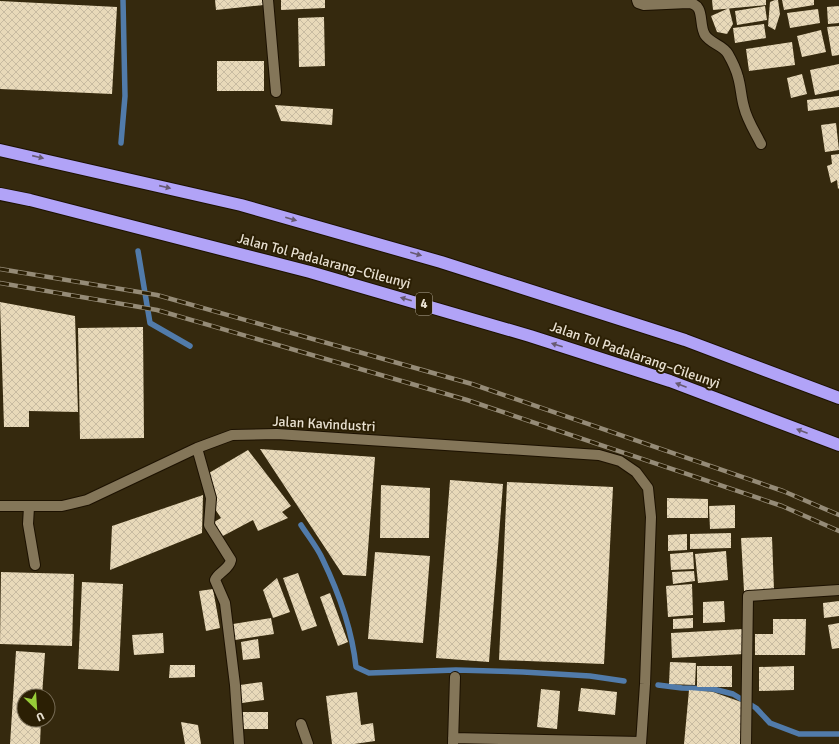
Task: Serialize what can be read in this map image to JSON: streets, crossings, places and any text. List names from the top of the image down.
{
  "streets": {
    "highway": ["Jalan Tol Padalarang–Cileunyi", "4"],
    "street": ["Jalan Kavindustri"]
  },
  "north": "bottom right"
}
